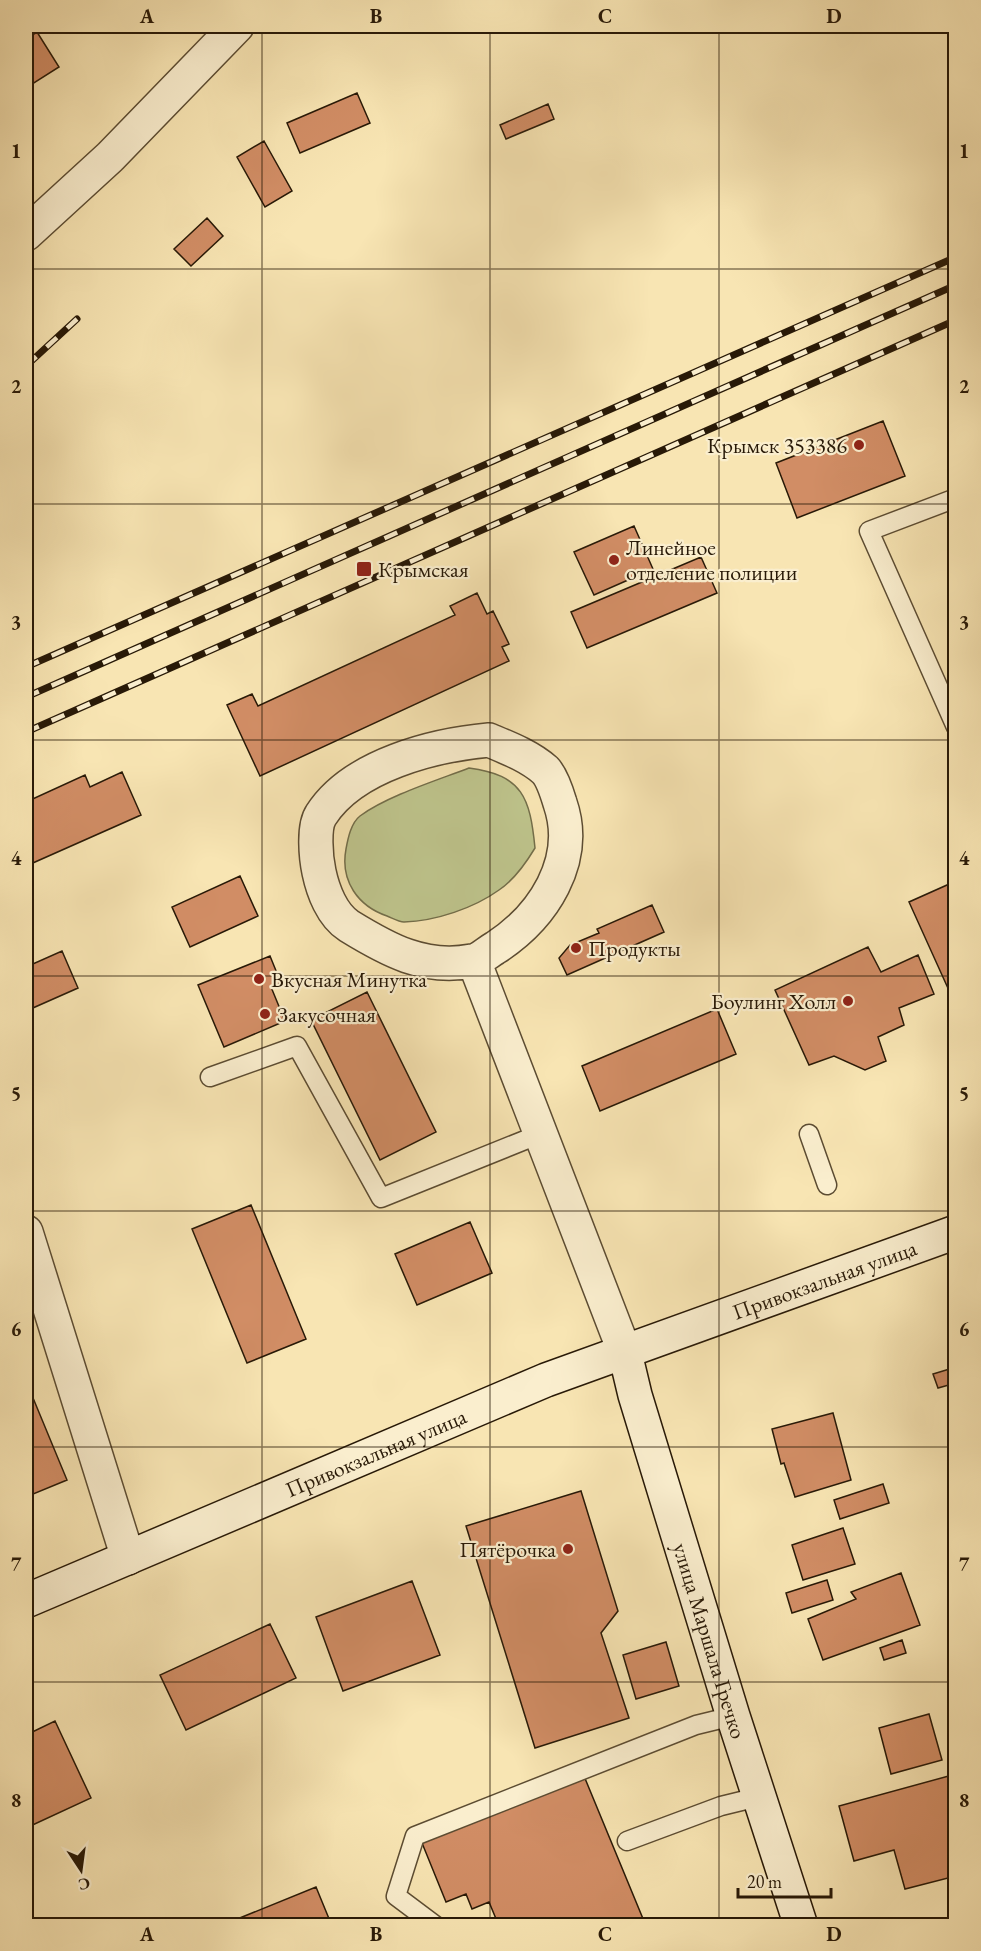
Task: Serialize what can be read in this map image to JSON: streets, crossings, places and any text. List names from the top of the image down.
{
  "streets": {
    "street": ["Привокзальная улица", "улица Маршала Гречко"]
  },
  "crossings": [
    ["Привокзальная улица", "улица Маршала Гречко"]
  ],
  "places": {
    "other": [
      "Крымск 353386",
      "Линейное отделение полиции",
      "Продукты",
      "Вкусная Минутка",
      "Боулинг Холл",
      "Закусочная",
      "Пятёрочка"
    ],
    "transit": ["Крымская"]
  },
  "scale_bar": "20 m",
  "north": "bottom",
  "grid": {
    "columns": [
      "A",
      "B",
      "C",
      "D"
    ],
    "rows": [
      "1",
      "2",
      "3",
      "4",
      "5",
      "6",
      "7",
      "8"
    ]
  }
}
